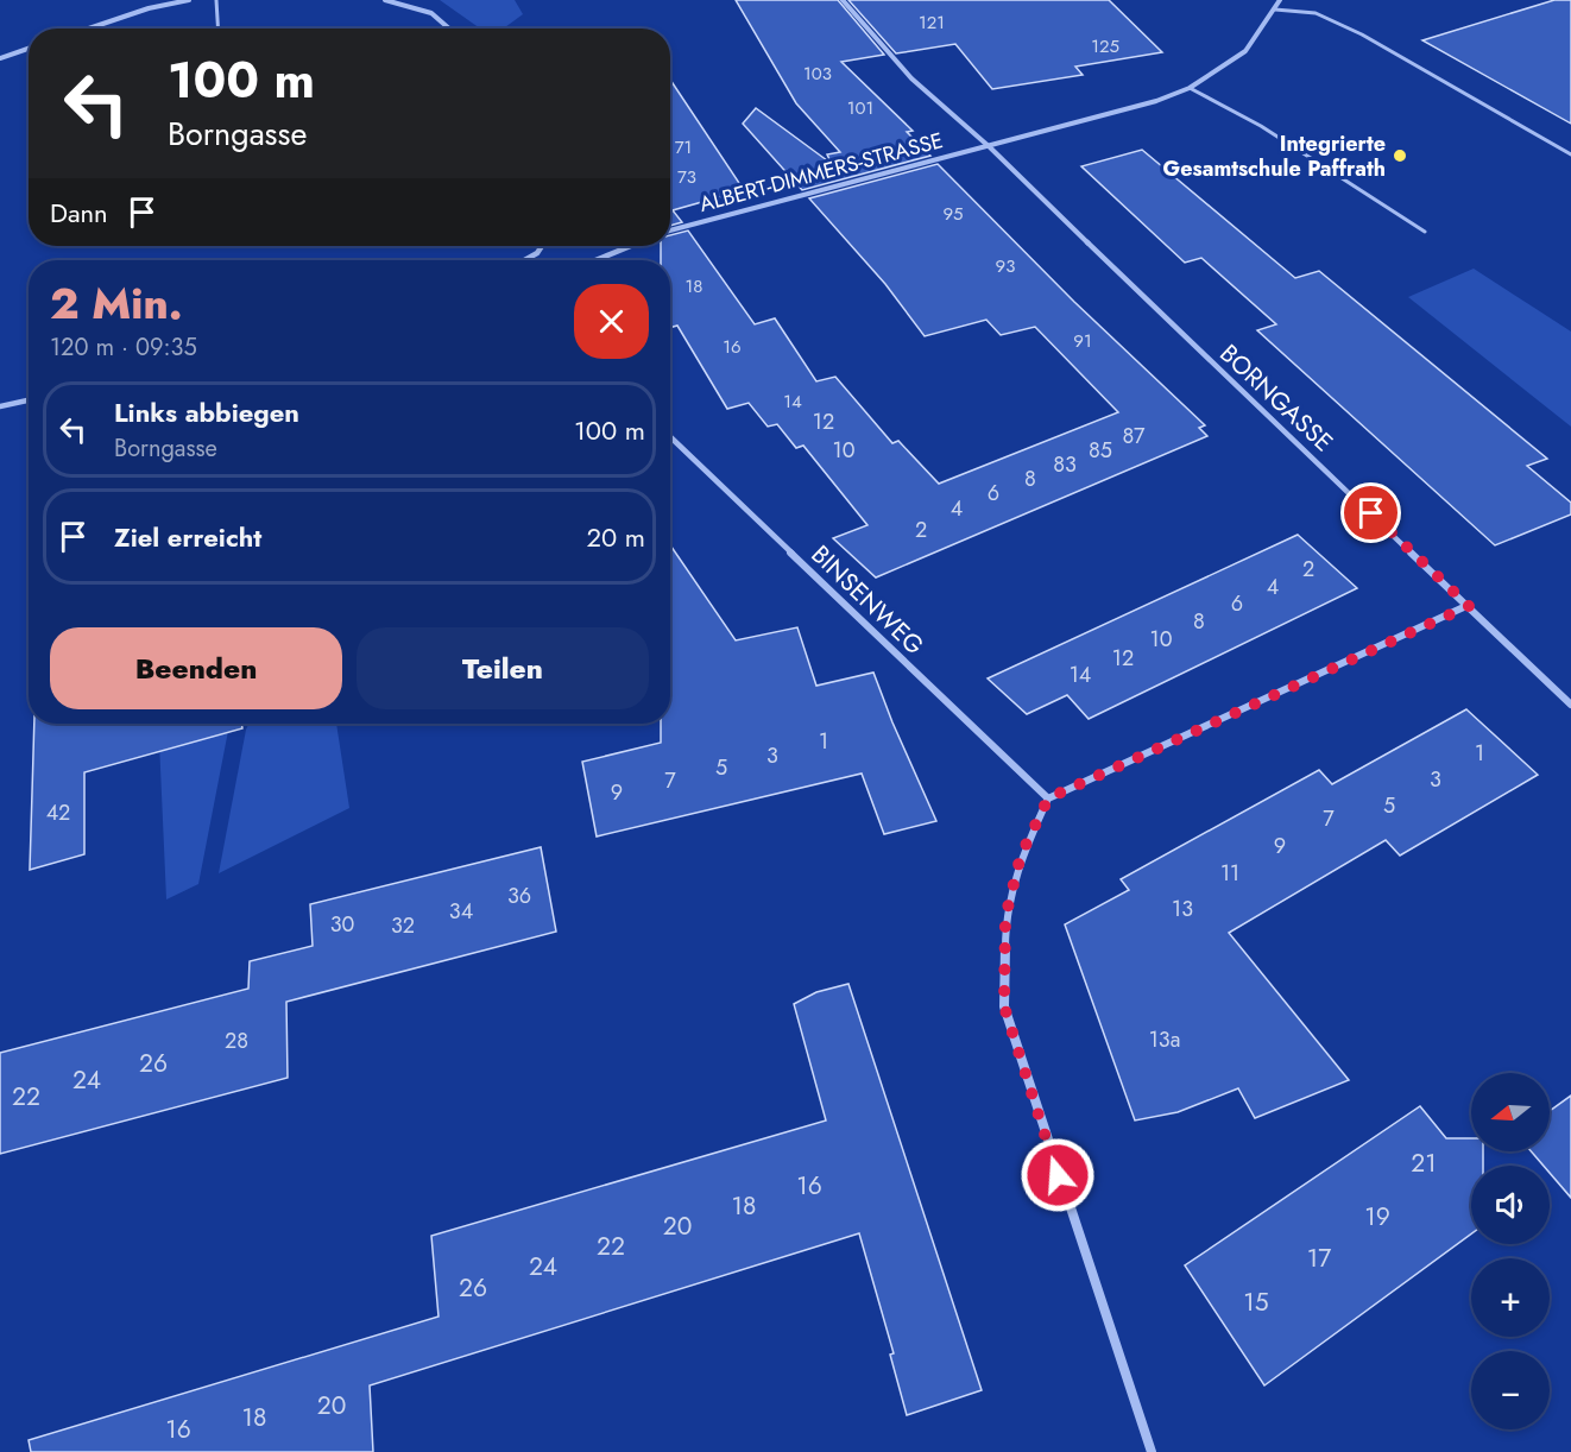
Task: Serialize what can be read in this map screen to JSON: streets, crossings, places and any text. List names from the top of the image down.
{
  "streets": {
    "street": ["ALBERT-DIMMERS-STRASSE", "BORNGASSE", "BINSENWEG"]
  },
  "crossings": [
    ["ALBERT-DIMMERS-STRASSE", "BORNGASSE"]
  ],
  "places": ["Integrierte Gesamtschule Paffrath"],
  "house_numbers": [
    "121",
    "125",
    "103",
    "101",
    "71",
    "73",
    "95",
    "93",
    "18",
    "91",
    "16",
    "14",
    "12",
    "87",
    "10",
    "85",
    "83",
    "8",
    "6",
    "4",
    "2",
    "2",
    "4",
    "6",
    "8",
    "10",
    "12",
    "14",
    "1",
    "1",
    "3",
    "5",
    "3",
    "7",
    "9",
    "5",
    "42",
    "7",
    "9",
    "11",
    "36",
    "13",
    "34",
    "30",
    "32",
    "13a",
    "28",
    "26",
    "24",
    "22",
    "21",
    "16",
    "18",
    "19",
    "20",
    "22",
    "17",
    "24",
    "26",
    "15",
    "20",
    "18",
    "16"
  ],
  "north": "left",
  "page": {
    "turn": ["100 m", "Borngasse"],
    "then": "Dann",
    "heading": ["2 Min.", "120 m · 09:35"],
    "list": [
      {
        "name": "Links abbiegen",
        "note": "Borngasse",
        "value": "100 m"
      },
      {
        "name": "Ziel erreicht",
        "value": "20 m"
      }
    ],
    "buttons": ["Beenden", "Teilen"],
    "map_buttons": ["+", "−"]
  }
}
